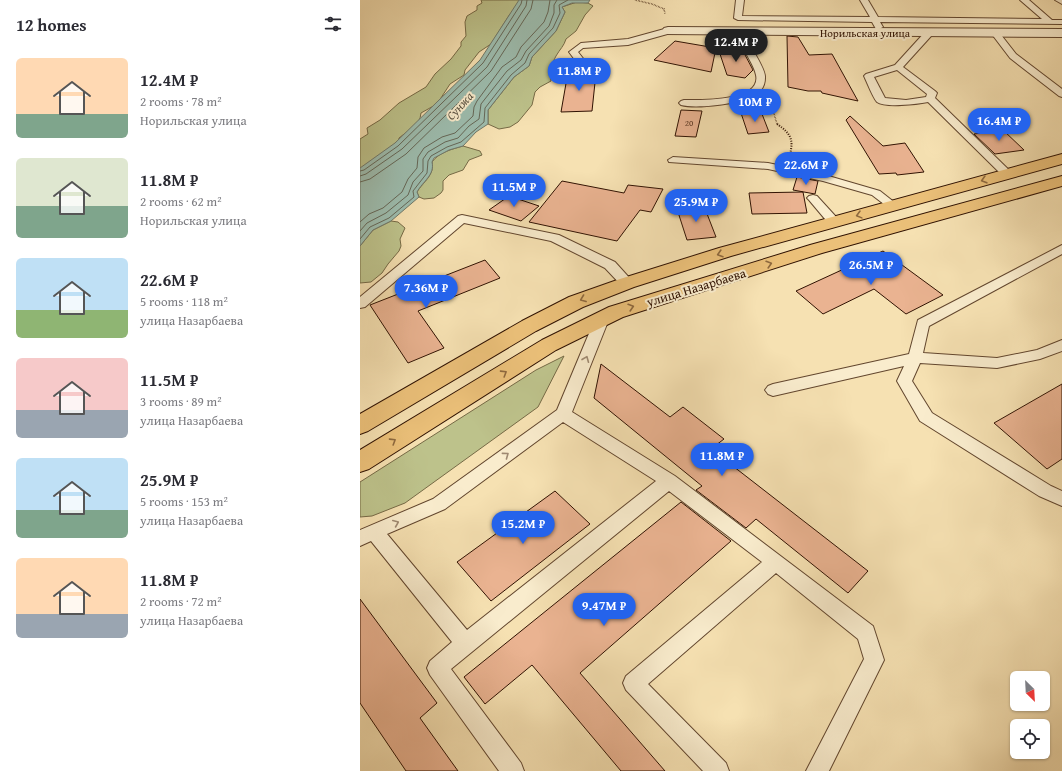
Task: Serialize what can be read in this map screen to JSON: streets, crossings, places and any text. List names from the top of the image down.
{
  "streets": {
    "main road": ["улица Назарбаева"],
    "street": ["Норильская улица"]
  },
  "water": ["Сунжа"],
  "house_numbers": ["20"],
  "north": "bottom right",
  "page": {
    "heading": "12 homes",
    "price": [
      "12.4M ₽",
      "11.8M ₽",
      "10M ₽",
      "16.4M ₽",
      "22.6M ₽",
      "11.5M ₽",
      "25.9M ₽",
      "26.5M ₽",
      "7.36M ₽",
      "11.8M ₽",
      "15.2M ₽",
      "9.47M ₽"
    ],
    "list": [
      {
        "name": "12.4M ₽",
        "note": "2 rooms · 78 m² · Норильская улица"
      },
      {
        "name": "11.8M ₽",
        "note": "2 rooms · 62 m² · Норильская улица"
      },
      {
        "name": "22.6M ₽",
        "note": "5 rooms · 118 m² · улица Назарбаева"
      },
      {
        "name": "11.5M ₽",
        "note": "3 rooms · 89 m² · улица Назарбаева"
      },
      {
        "name": "25.9M ₽",
        "note": "5 rooms · 153 m² · улица Назарбаева"
      },
      {
        "name": "11.8M ₽",
        "note": "2 rooms · 72 m² · улица Назарбаева"
      }
    ]
  }
}
